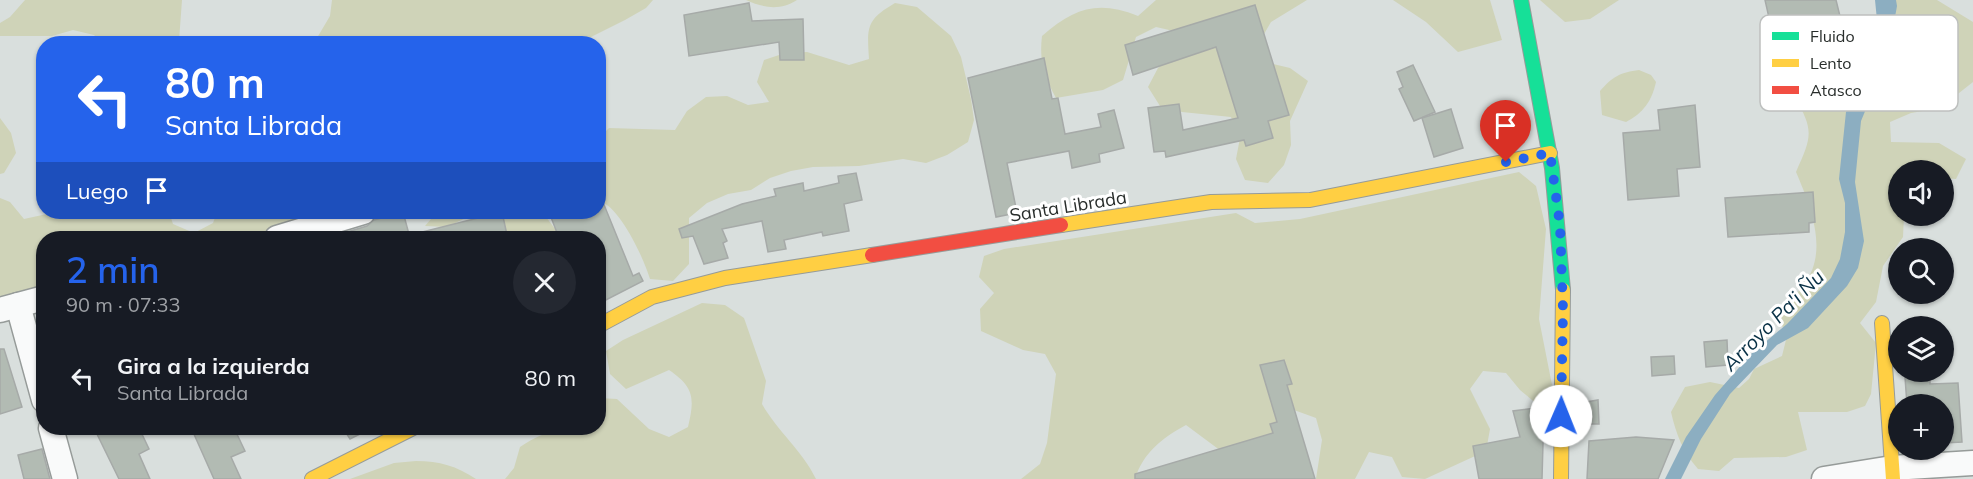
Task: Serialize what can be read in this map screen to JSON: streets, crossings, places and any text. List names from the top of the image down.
{
  "streets": {
    "street": ["Santa Librada"]
  },
  "water": ["Arroyo Pa'i Ñu"],
  "legend": ["Fluido", "Lento", "Atasco"],
  "page": {
    "turn": ["80 m", "Santa Librada"],
    "map_buttons": "+",
    "then": "Luego",
    "heading": ["2 min", "90 m · 07:33"],
    "list": [
      {
        "name": "Gira a la izquierda",
        "note": "Santa Librada",
        "value": "80 m"
      }
    ]
  }
}
